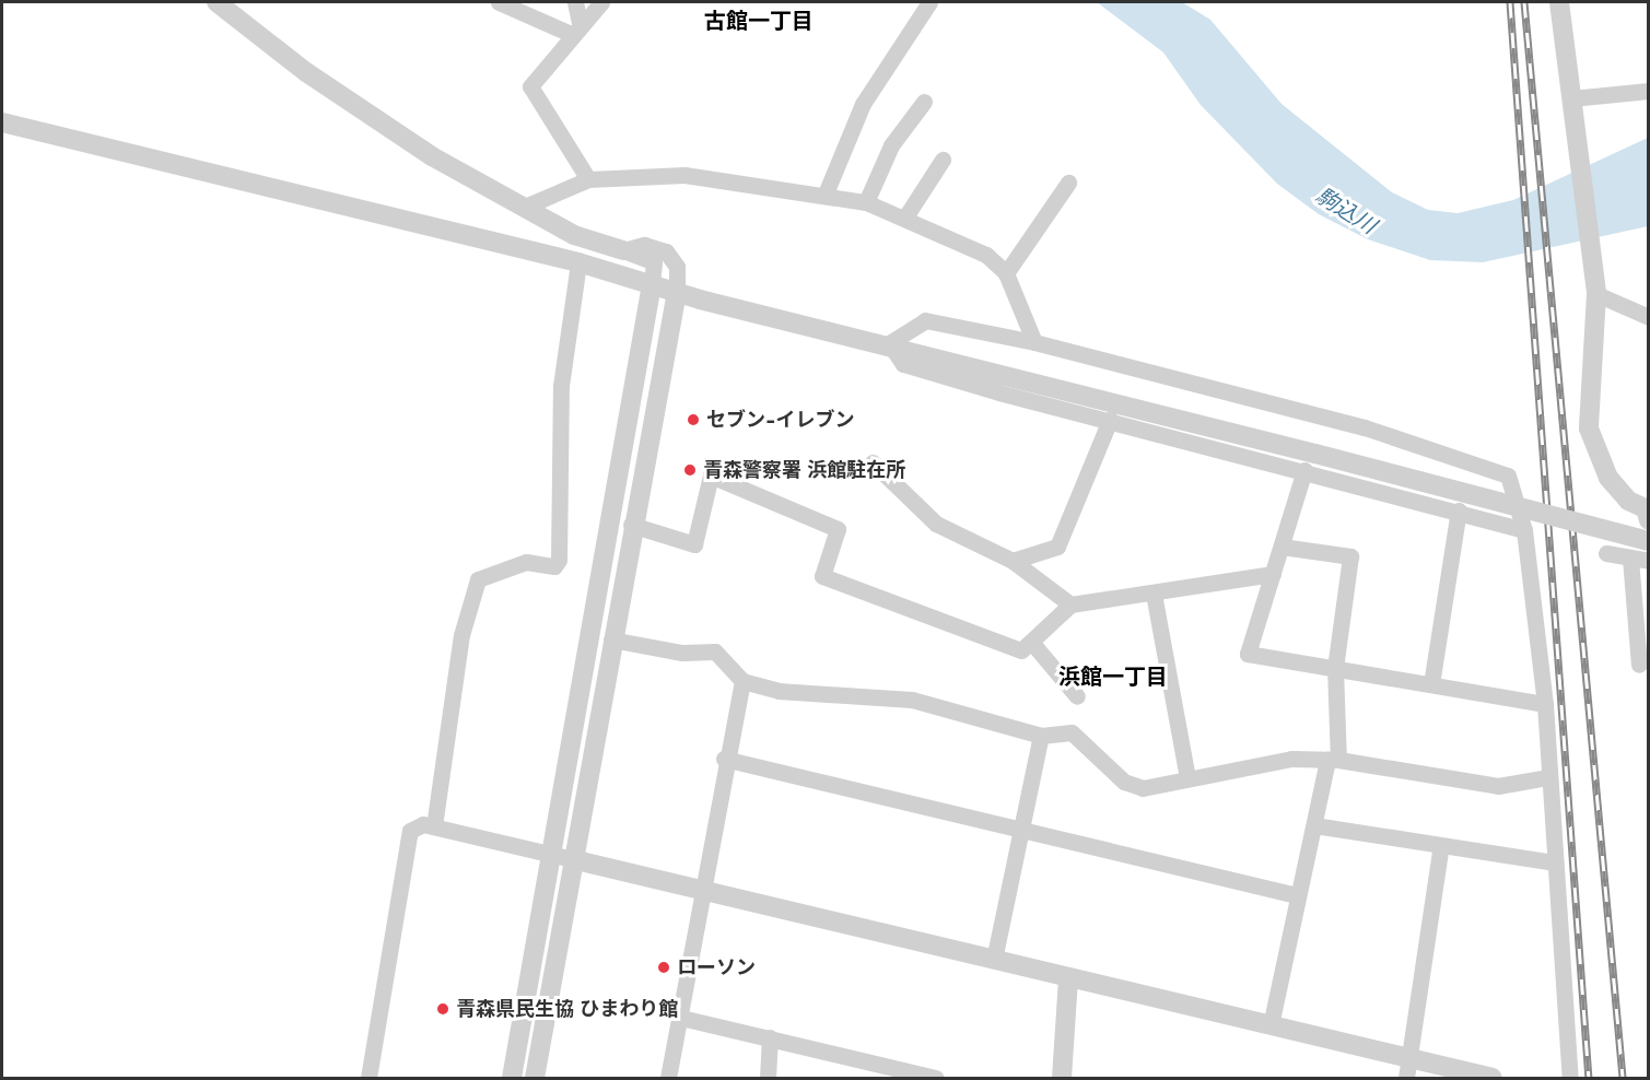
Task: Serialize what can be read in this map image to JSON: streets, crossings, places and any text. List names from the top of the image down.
{
  "districts": ["古館一丁目", "浜館一丁目"],
  "water": ["駒込川"],
  "places": [
    "セブン-イレブン",
    "青森警察署 浜館駐在所",
    "ローソン",
    "青森県民生協 ひまわり館"
  ]
}
